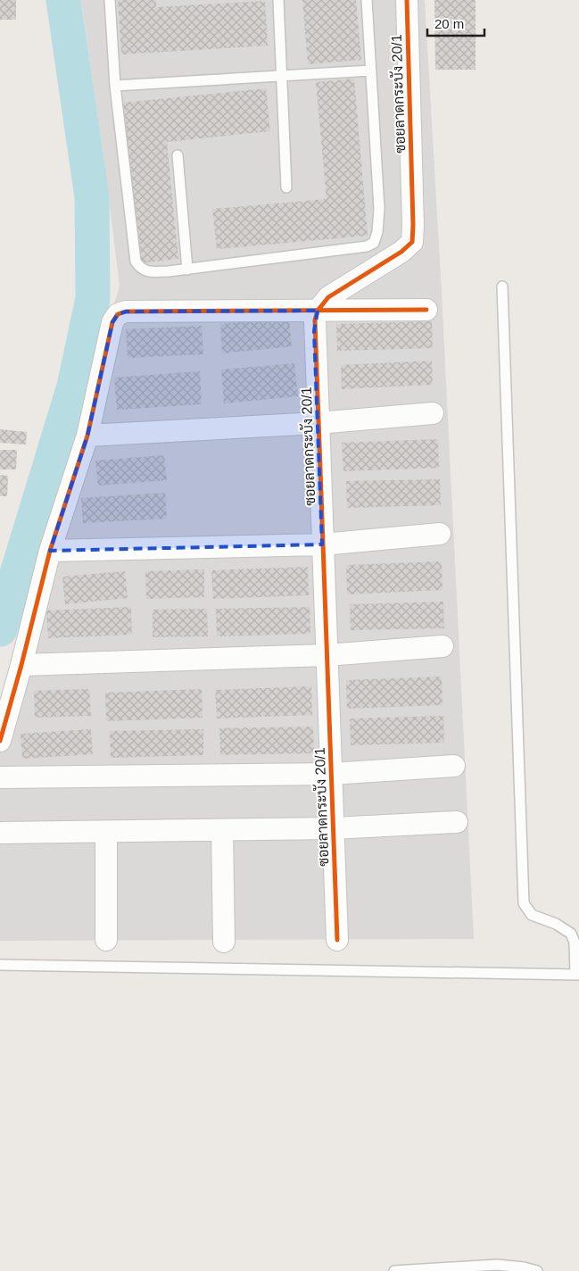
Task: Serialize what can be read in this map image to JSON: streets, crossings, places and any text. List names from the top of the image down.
{
  "streets": {
    "street": ["ซอยลาดกระบัง 20/1"]
  },
  "scale_bar": "20 m"
}
